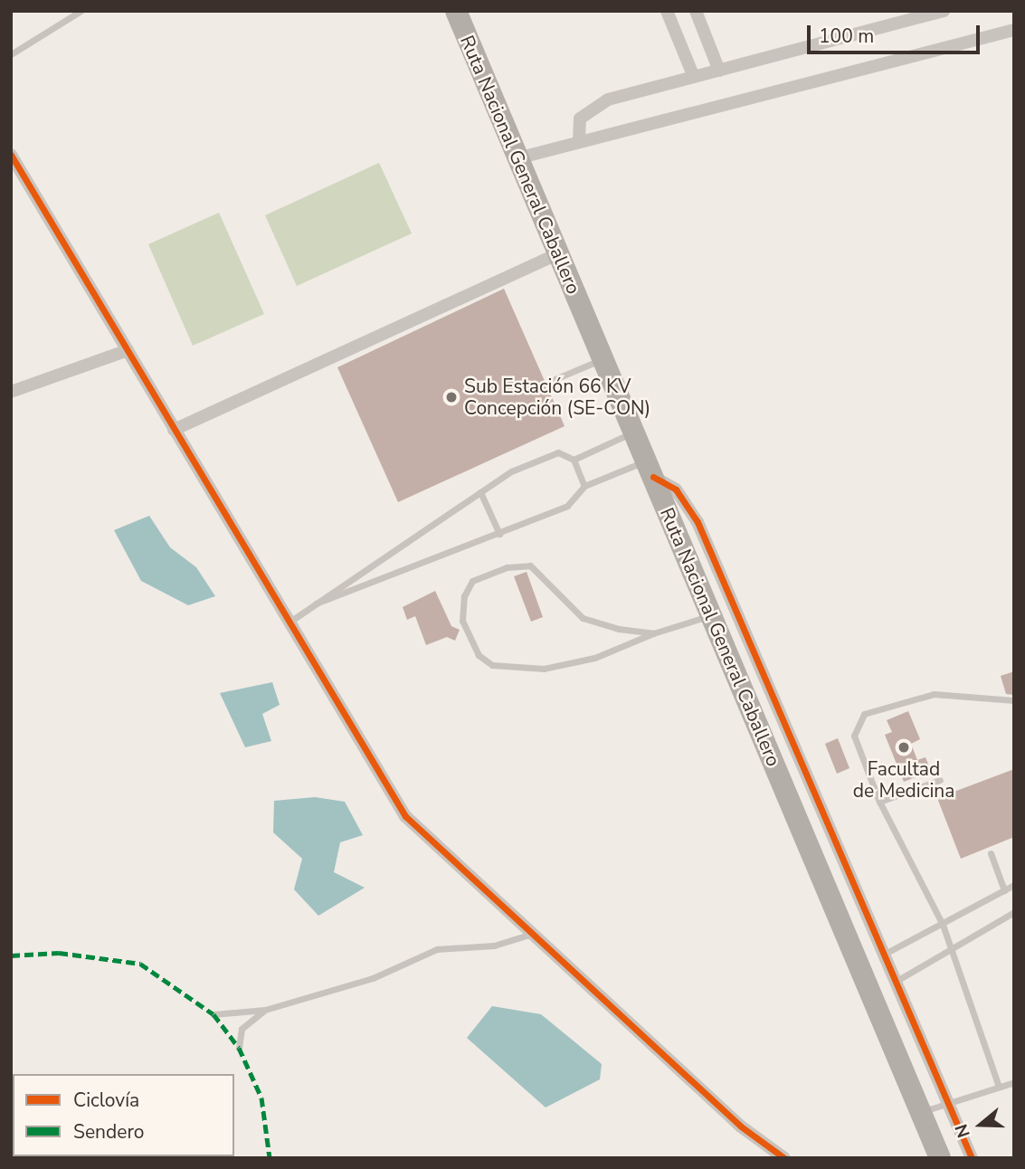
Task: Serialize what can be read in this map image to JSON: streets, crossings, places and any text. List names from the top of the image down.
{
  "streets": {
    "highway": ["Ruta Nacional General Caballero"]
  },
  "places": ["Sub Estación 66 KV Concepción (SE-CON)", "Facultad de Medicina"],
  "legend": ["Ciclovía", "Sendero"],
  "scale_bar": "100 m",
  "north": "left"
}
